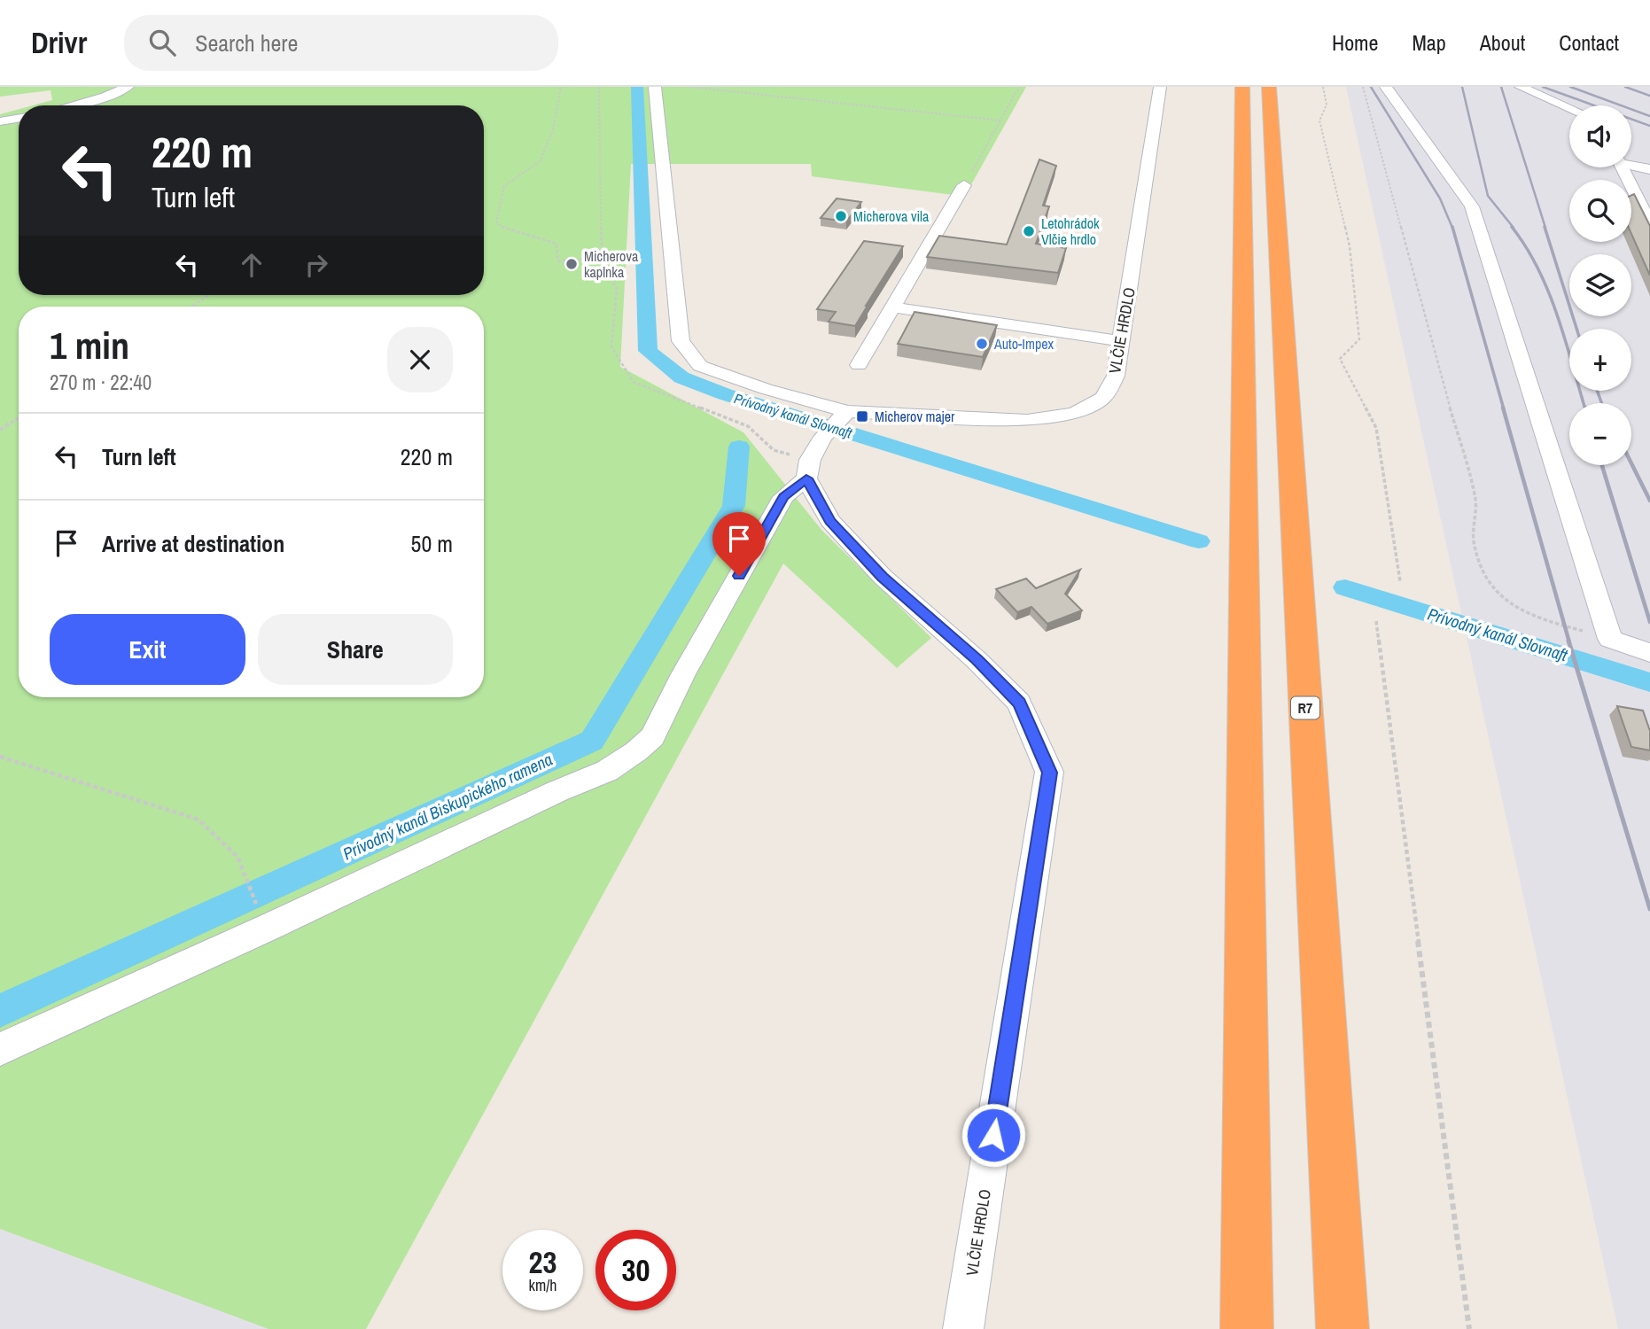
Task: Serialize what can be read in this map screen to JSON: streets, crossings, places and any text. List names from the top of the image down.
{
  "streets": {
    "highway": ["R7"],
    "street": ["VLČIE HRDLO"]
  },
  "water": ["Prívodný kanál Slovnaft", "Prívodný kanál Biskupického ramena"],
  "places": {
    "other": [
      "Micherova vila",
      "Letohrádok Vlčie hrdlo",
      "Micherova kaplnka",
      "Auto-Impex"
    ],
    "transit": ["Micherov majer"]
  },
  "page": {
    "header": "Drivr",
    "search": "Search here",
    "nav": [
      "Home",
      "Map",
      "About",
      "Contact"
    ],
    "map_buttons": ["+", "−"],
    "turn": ["220 m", "Turn left"],
    "heading": ["1 min", "270 m · 22:40"],
    "list": [
      {
        "name": "Turn left",
        "value": "220 m"
      },
      {
        "name": "Arrive at destination",
        "value": "50 m"
      }
    ],
    "buttons": ["Exit", "Share"],
    "speed": "23 km/h",
    "limit": "30"
  }
}
